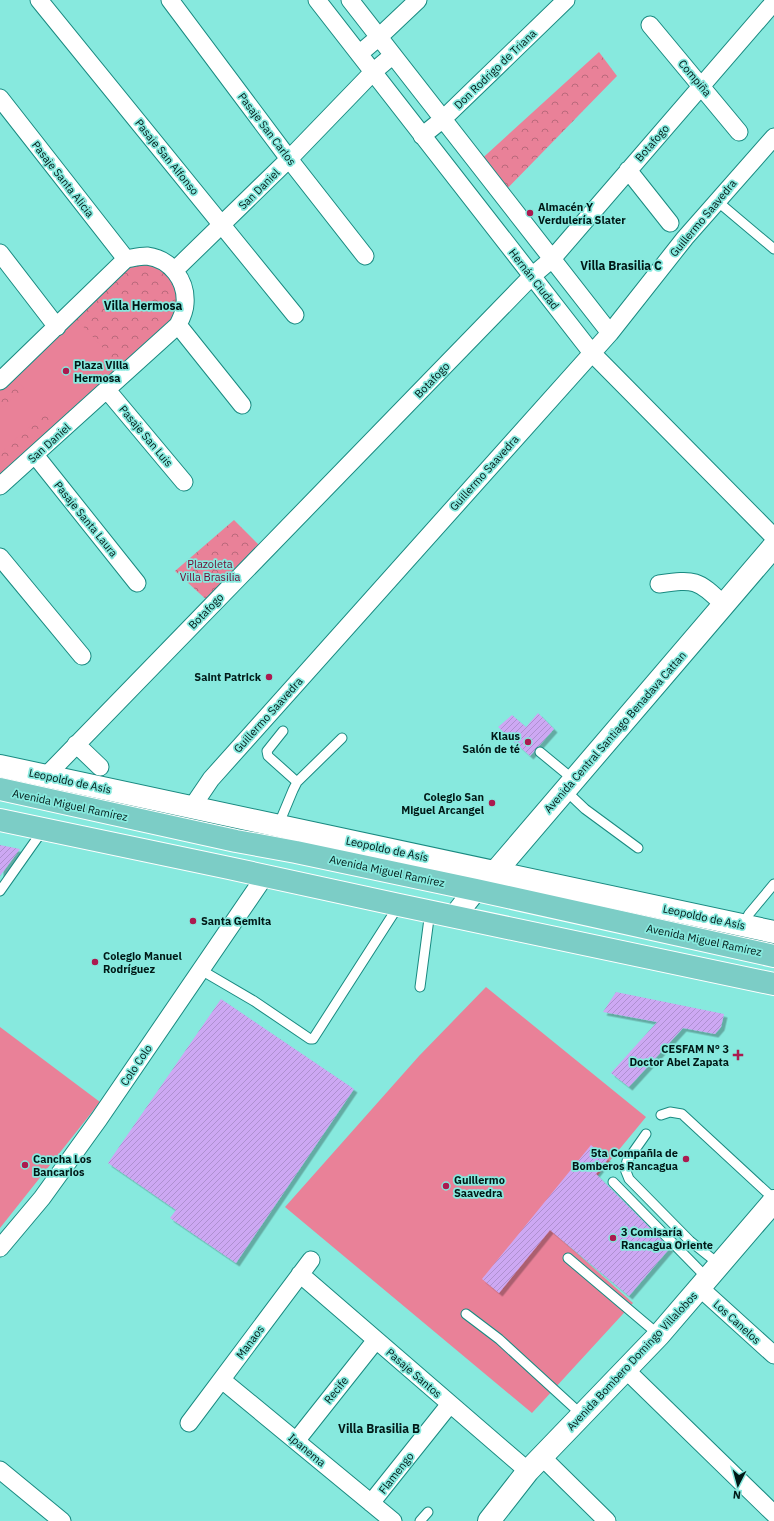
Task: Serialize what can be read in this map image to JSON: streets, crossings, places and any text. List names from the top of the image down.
{
  "streets": {
    "main road": ["Avenida Miguel Ramírez"],
    "street": [
      "Don Rodrigo de Triana",
      "Compiña",
      "Pasaje San Carlos",
      "Botafogo",
      "Pasaje San Alfonso",
      "Pasaje Santa Alicia",
      "San Daniel",
      "Guillermo Saavedra",
      "Hernán Ciudad",
      "Pasaje San Luis",
      "Pasaje Santa Laura",
      "Avenida Central Santiago Benadava Cattan",
      "Leopoldo de Asís",
      "Colo Colo",
      "Los Canelos",
      "Manaos",
      "Avenida Bombero Domingo Villalobos",
      "Pasaje Santos",
      "Recife",
      "Ipanema",
      "Flamengo"
    ]
  },
  "crossings": [
    ["Don Rodrigo de Triana", "Hernán Ciudad"],
    ["Compiña", "Botafogo"],
    ["Pasaje San Carlos", "San Daniel"],
    ["Botafogo", "Hernán Ciudad"],
    ["Botafogo", "Leopoldo de Asís"],
    ["Pasaje San Alfonso", "San Daniel"],
    ["San Daniel", "Hernán Ciudad"],
    ["San Daniel", "Pasaje San Luis"],
    ["San Daniel", "Pasaje Santa Laura"],
    ["Guillermo Saavedra", "Hernán Ciudad"],
    ["Guillermo Saavedra", "Leopoldo de Asís"],
    ["Avenida Central Santiago Benadava Cattan", "Leopoldo de Asís"],
    ["Avenida Central Santiago Benadava Cattan", "Avenida Miguel Ramírez"],
    ["Los Canelos", "Avenida Bombero Domingo Villalobos"],
    ["Manaos", "Pasaje Santos"],
    ["Manaos", "Ipanema"],
    ["Avenida Bombero Domingo Villalobos", "Pasaje Santos"],
    ["Pasaje Santos", "Recife"],
    ["Pasaje Santos", "Flamengo"],
    ["Recife", "Ipanema"],
    ["Ipanema", "Flamengo"]
  ],
  "districts": ["Villa Brasilia C", "Villa Hermosa", "Villa Brasilia B"],
  "parks": ["Plazoleta Villa Brasilia"],
  "places": {
    "other": [
      "Almacén Y Verdulería Slater",
      "Plaza Villa Hermosa",
      "Saint Patrick",
      "Klaus Salón de té",
      "Colegio San Miguel Arcangel",
      "Santa Gemita",
      "Colegio Manuel Rodríguez",
      "5ta Compañia de Bomberos Rancagua",
      "Cancha Los Bancarios",
      "Guillermo Saavedra",
      "3 Comisaría Rancagua Oriente"
    ],
    "health": ["CESFAM N° 3 Doctor Abel Zapata"]
  },
  "north": "bottom"
}
